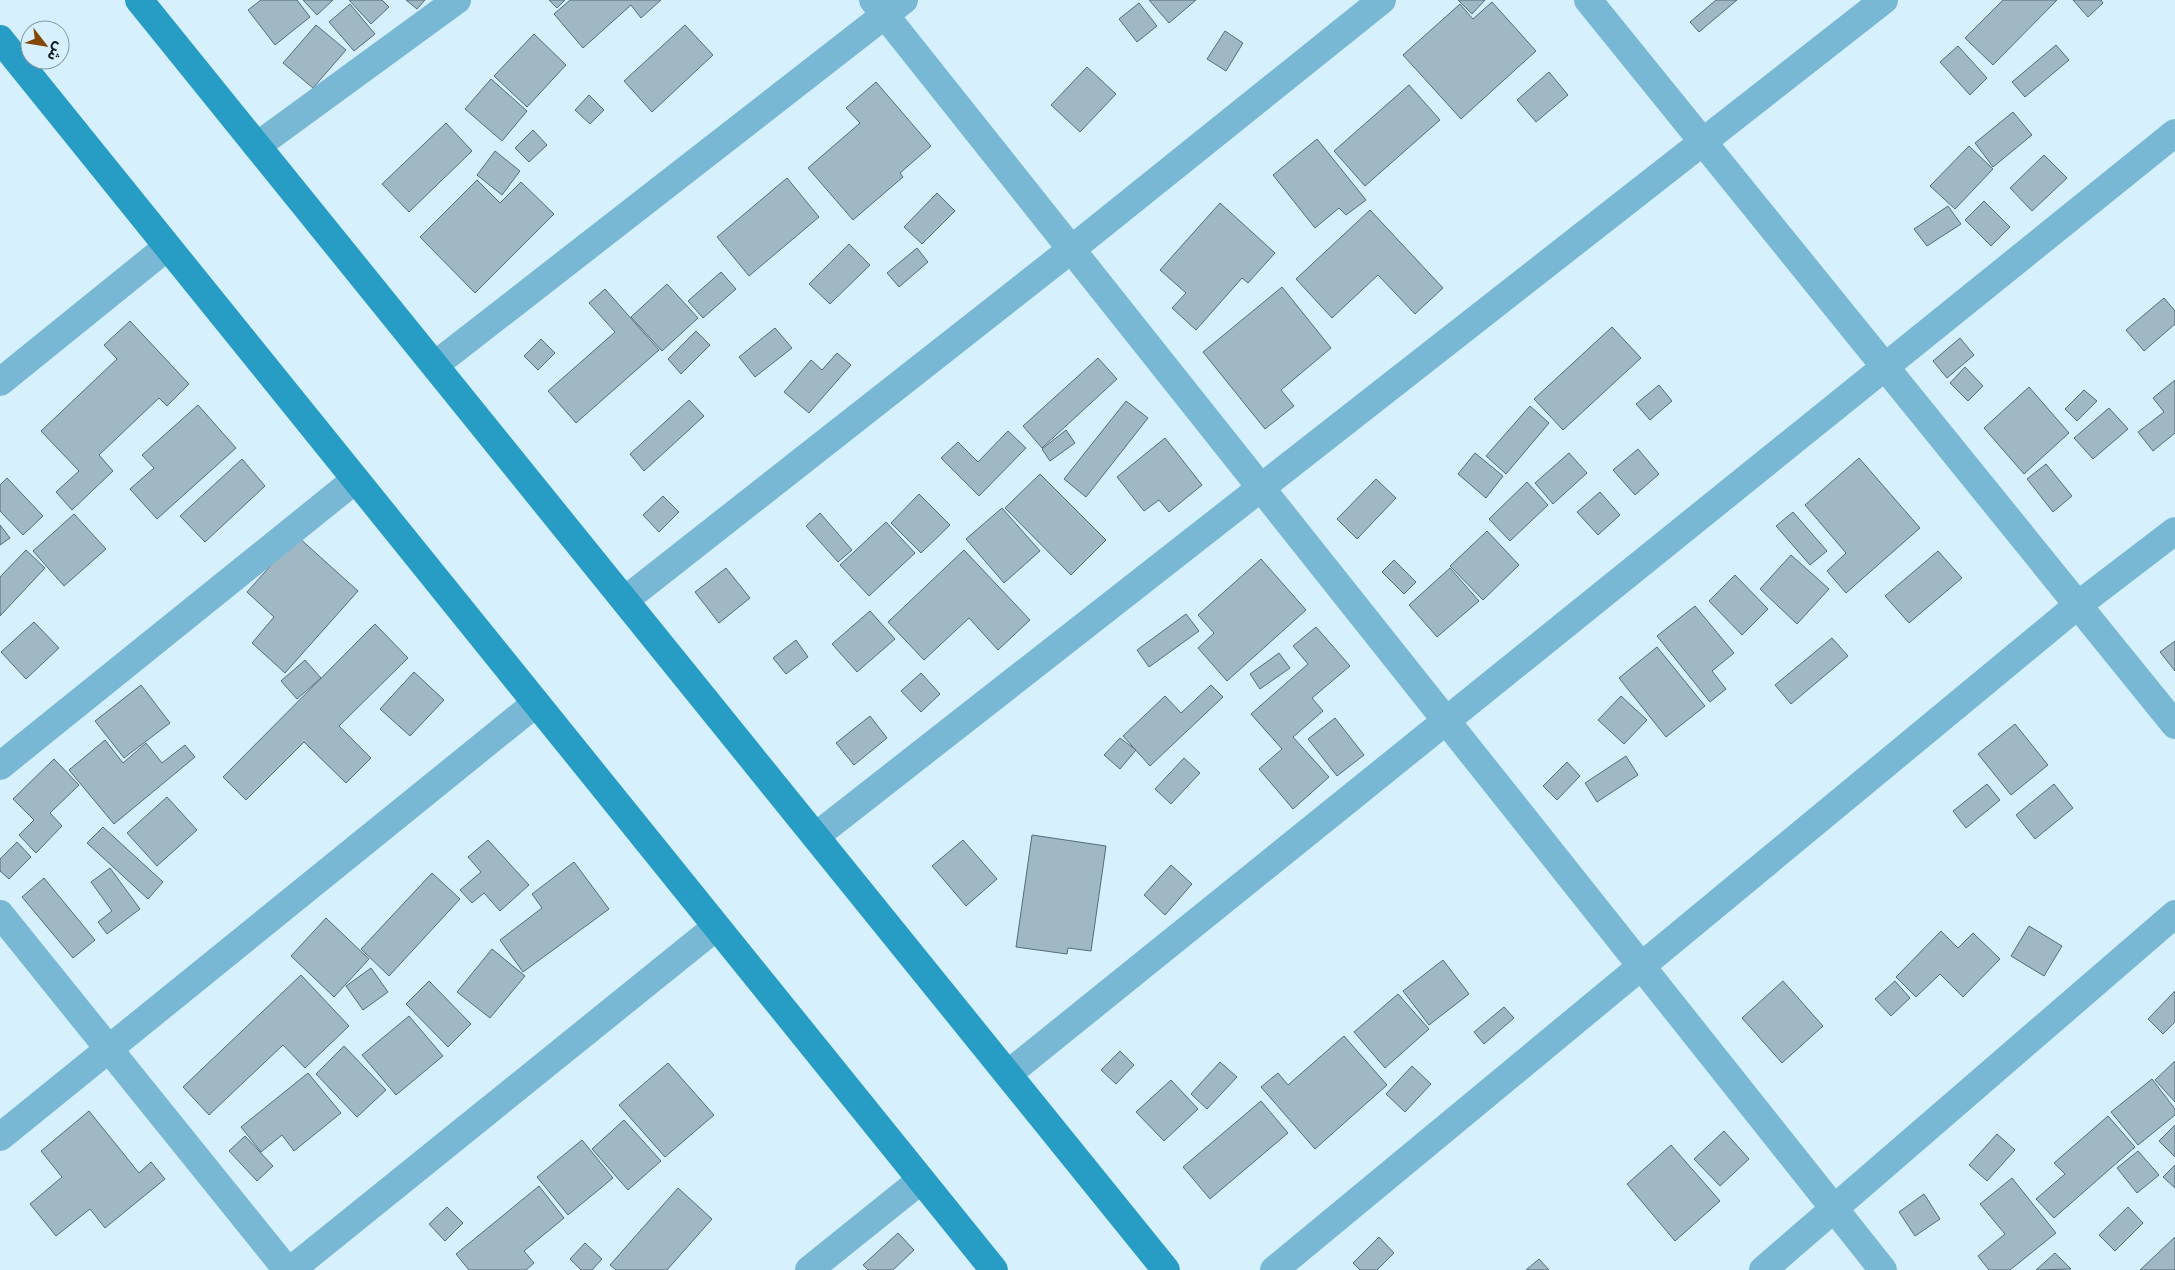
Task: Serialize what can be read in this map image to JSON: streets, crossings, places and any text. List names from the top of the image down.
{
  "north": "bottom right"
}
